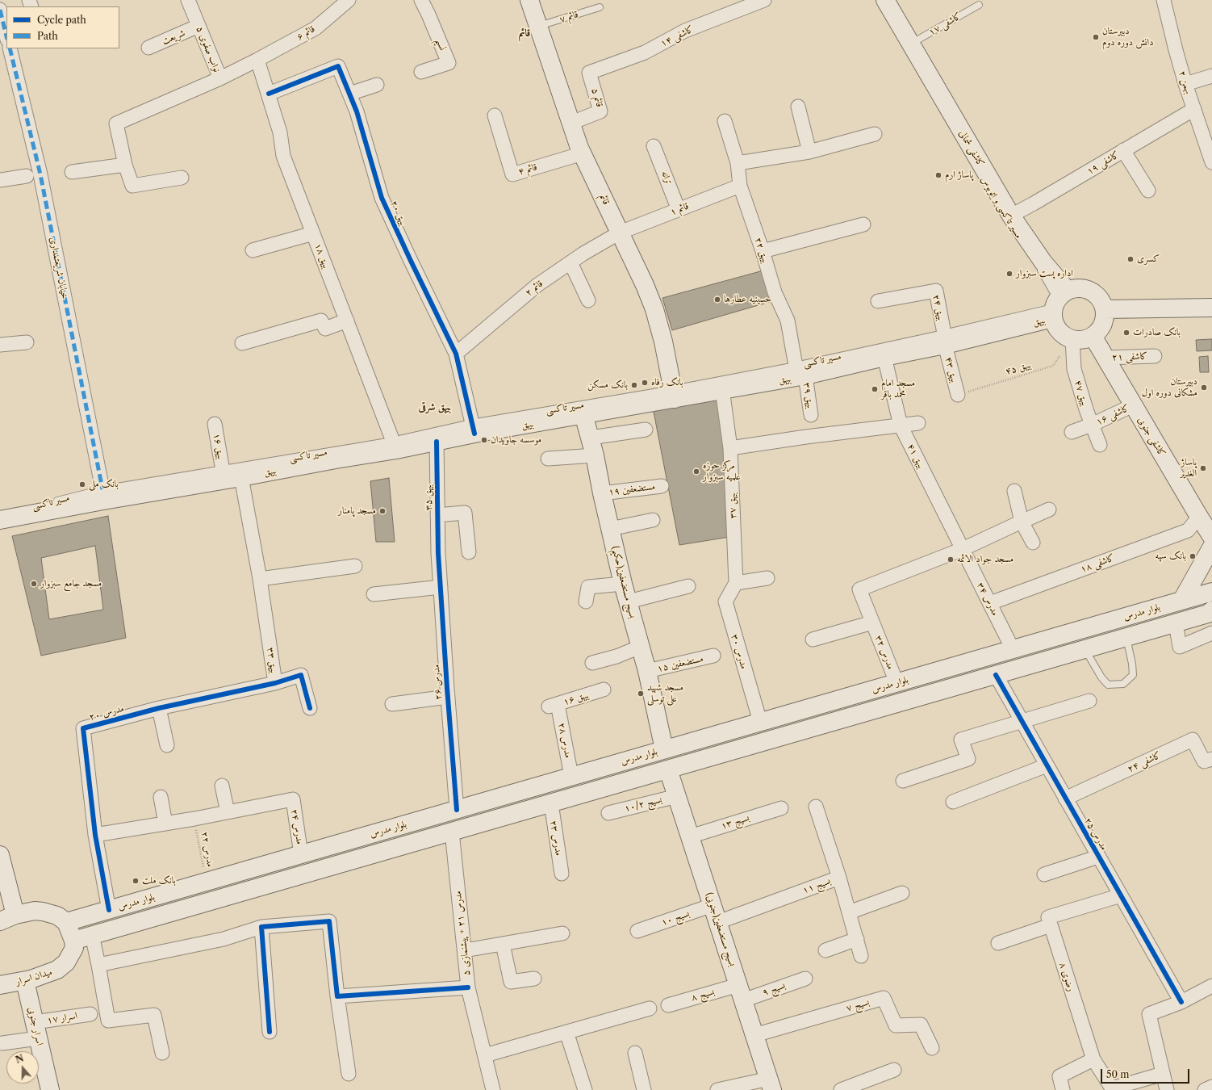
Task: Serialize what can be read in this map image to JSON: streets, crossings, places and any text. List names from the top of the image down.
{
  "streets": {
    "main road": [
      "کاشفی شمالی",
      "قائم",
      "بیهق",
      "کاشفی جنوبی",
      "بسیج مستضعفین(حکیم)",
      "بلوار مدرس",
      "بسیج مستضعفین(جنوبی)",
      "میدان اسرار",
      "اسرار جنوبی"
    ],
    "street": [
      "قائم ۶",
      "کاشفی ۱۴",
      "شریعت",
      "نسیم",
      "نواب صفوی ۵",
      "بهمن ۲",
      "قائم ۵",
      "کاشفی ۱۹",
      "قائم ۴",
      "ترانه",
      "قائم ۱",
      "بیهق ۲۰",
      "بیهق ۲۲",
      "بیهق ۱۸",
      "خیابان شریعتمداری",
      "قائم ۲",
      "بیهق ۲۴",
      "کاشفی ۲۱",
      "بیهق ۴۳",
      "بیهق ۴۷",
      "بیهق ۳۹",
      "کاشفی ۱۶",
      "بیهق ۱۶",
      "بیهق ۴۱",
      "مستضعفین ۱۹",
      "بیهق ۳۵",
      "بیهق ۳۷",
      "کاشفی ۱۸",
      "مدرس ۳۴",
      "مدرس ۳۰",
      "مدرس ۳۲",
      "بیهق ۳۳",
      "مستضعفین ۱۵",
      "مدرس ۲۶",
      "مدرس ۲۰",
      "مدرس ۲۸",
      "کاشفی ۲۴",
      "بسیج ۱۰/۲",
      "بسیج ۱۳",
      "مدرس ۲۴",
      "مدرس ۲۵",
      "مدرس ۲۳",
      "بسیج ۱۱",
      "بسیج ۱۰",
      "مدرس ۲۱ + پیشنمازی ۵",
      "رضوی ۸",
      "بسیج ۹",
      "بسیج ۸",
      "بسیج ۷",
      "اسرار ۱۷"
    ],
    "lane": [
      "قائم ۷",
      "کاشفی ۱۷",
      "مسیر تاکسی و اتوبوس",
      "مسیر تاکسی"
    ],
    "path": ["بیهق ۴۵", "مدرس ۲۲"]
  },
  "crossings": [
    ["قائم ۷", "قائم"],
    ["کاشفی ۱۷", "کاشفی شمالی"],
    ["قائم ۶", "نواب صفوی ۵"],
    ["قائم ۶", "بیهق ۱۸"],
    ["کاشفی ۱۴", "قائم ۵"],
    ["شریعت", "نواب صفوی ۵"],
    ["نواب صفوی ۵", "بیهق ۱۸"],
    ["بهمن ۲", "کاشفی ۱۹"],
    ["قائم ۵", "قائم"],
    ["کاشفی شمالی", "کاشفی ۱۹"],
    ["کاشفی شمالی", "مسیر تاکسی و اتوبوس"],
    ["کاشفی شمالی", "بیهق"],
    ["کاشفی شمالی", "بیهق ۴۵"],
    ["کاشفی شمالی", "بیهق ۴۷"],
    ["کاشفی شمالی", "کاشفی جنوبی"],
    ["قائم ۴", "قائم"],
    ["ترانه", "قائم ۱"],
    ["قائم", "قائم ۱"],
    ["قائم", "قائم ۲"],
    ["قائم", "بیهق"],
    ["قائم", "مسیر تاکسی"],
    ["مسیر تاکسی و اتوبوس", "بیهق"],
    ["مسیر تاکسی و اتوبوس", "بیهق ۴۵"],
    ["مسیر تاکسی و اتوبوس", "بیهق ۴۷"],
    ["مسیر تاکسی و اتوبوس", "کاشفی جنوبی"],
    ["قائم ۱", "بیهق ۲۲"],
    ["قائم ۱", "قائم ۲"],
    ["بیهق ۲۰", "بیهق ۱۸"],
    ["بیهق ۲۰", "قائم ۲"],
    ["بیهق ۲۰", "بیهق"],
    ["بیهق ۲۰", "مسیر تاکسی"],
    ["بیهق ۲۲", "بیهق"],
    ["بیهق ۲۲", "مسیر تاکسی"],
    ["بیهق ۲۲", "بیهق ۳۹"],
    ["بیهق ۱۸", "بیهق"],
    ["بیهق ۱۸", "مسیر تاکسی"],
    ["خیابان شریعتمداری", "مسیر تاکسی"],
    ["بیهق ۲۴", "بیهق"],
    ["بیهق ۲۴", "مسیر تاکسی"],
    ["بیهق ۲۴", "بیهق ۴۳"],
    ["بیهق", "مسیر تاکسی"],
    ["بیهق", "بیهق ۴۵"],
    ["بیهق", "بیهق ۴۳"],
    ["بیهق", "بیهق ۴۷"],
    ["بیهق", "بیهق ۳۹"],
    ["بیهق", "کاشفی جنوبی"],
    ["بیهق", "بیهق ۱۶"],
    ["بیهق", "بیهق ۴۱"],
    ["بیهق", "بیهق ۳۵"],
    ["بیهق", "بیهق ۳۷"],
    ["بیهق", "بسیج مستضعفین(حکیم)"],
    ["بیهق", "بیهق ۳۳"],
    ["کاشفی ۲۱", "کاشفی جنوبی"],
    ["مسیر تاکسی", "بیهق ۴۳"],
    ["مسیر تاکسی", "بیهق ۳۹"],
    ["مسیر تاکسی", "بیهق ۱۶"],
    ["مسیر تاکسی", "بیهق ۳۳"],
    ["بیهق ۴۵", "بیهق ۴۳"],
    ["بیهق ۴۵", "بیهق ۴۷"],
    ["بیهق ۴۵", "کاشفی جنوبی"],
    ["بیهق ۴۷", "کاشفی ۱۶"],
    ["بیهق ۴۷", "کاشفی جنوبی"],
    ["کاشفی ۱۶", "کاشفی جنوبی"],
    ["کاشفی جنوبی", "کاشفی ۱۸"],
    ["بیهق ۱۶", "بیهق ۳۳"],
    ["بیهق ۱۶", "مدرس ۲۸"],
    ["بیهق ۴۱", "مدرس ۳۴"],
    ["بیهق ۴۱", "مدرس ۳۲"],
    ["مستضعفین ۱۹", "بسیج مستضعفین(حکیم)"],
    ["بیهق ۳۵", "مدرس ۲۶"],
    ["بیهق ۳۷", "مدرس ۳۰"],
    ["کاشفی ۱۸", "مدرس ۳۴"],
    ["بسیج مستضعفین(حکیم)", "بلوار مدرس"],
    ["بسیج مستضعفین(حکیم)", "مستضعفین ۱۵"],
    ["مدرس ۳۴", "بلوار مدرس"],
    ["مدرس ۳۴", "مدرس ۳۲"],
    ["بلوار مدرس", "مدرس ۳۰"],
    ["بلوار مدرس", "مدرس ۳۲"],
    ["بلوار مدرس", "مدرس ۲۶"],
    ["بلوار مدرس", "مدرس ۲۰"],
    ["بلوار مدرس", "مدرس ۲۸"],
    ["بلوار مدرس", "مدرس ۲۴"],
    ["بلوار مدرس", "مدرس ۲۵"],
    ["بلوار مدرس", "مدرس ۲۳"],
    ["بلوار مدرس", "مدرس ۲۲"],
    ["بلوار مدرس", "بسیج مستضعفین(جنوبی)"],
    ["بلوار مدرس", "مدرس ۲۱ + پیشنمازی ۵"],
    ["بلوار مدرس", "میدان اسرار"],
    ["بیهق ۳۳", "مدرس ۲۰"],
    ["کاشفی ۲۴", "مدرس ۲۵"],
    ["بسیج ۱۰/۲", "بسیج مستضعفین(جنوبی)"],
    ["بسیج ۱۳", "بسیج مستضعفین(جنوبی)"],
    ["بسیج ۱۱", "بسیج مستضعفین(جنوبی)"],
    ["بسیج ۱۰", "بسیج مستضعفین(جنوبی)"],
    ["بسیج مستضعفین(جنوبی)", "بسیج ۹"],
    ["بسیج مستضعفین(جنوبی)", "بسیج ۸"],
    ["بسیج مستضعفین(جنوبی)", "بسیج ۷"],
    ["میدان اسرار", "اسرار جنوبی"],
    ["بسیج ۹", "بسیج ۸"],
    ["اسرار ۱۷", "اسرار جنوبی"]
  ],
  "districts": ["قائم", "بیهق شرقی"],
  "places": [
    "دبیرستان دانش دوره دوم",
    "پاساژ ارم",
    "کسری",
    "اداره پست سبزوار",
    "حسینیه عطارها",
    "بانک صادرات",
    "بانک رفاه",
    "بانک مسکن",
    "دبیرستان مشکانی دوره اول",
    "مسجد امام محمد باقر",
    "موسسه جاویدان",
    "پاساژ الغدیر",
    "مرکز حوزه علمیه سبزوار",
    "بانک ملی",
    "مسجد پامنار",
    "بانک سپه",
    "مسجد جواد الائمه",
    "مسجد جامع سبزوار",
    "مسجد شهید علی توسلی",
    "بانک ملت"
  ],
  "legend": ["Cycle path", "Path"],
  "scale_bar": "50 m",
  "north": "top"
}
